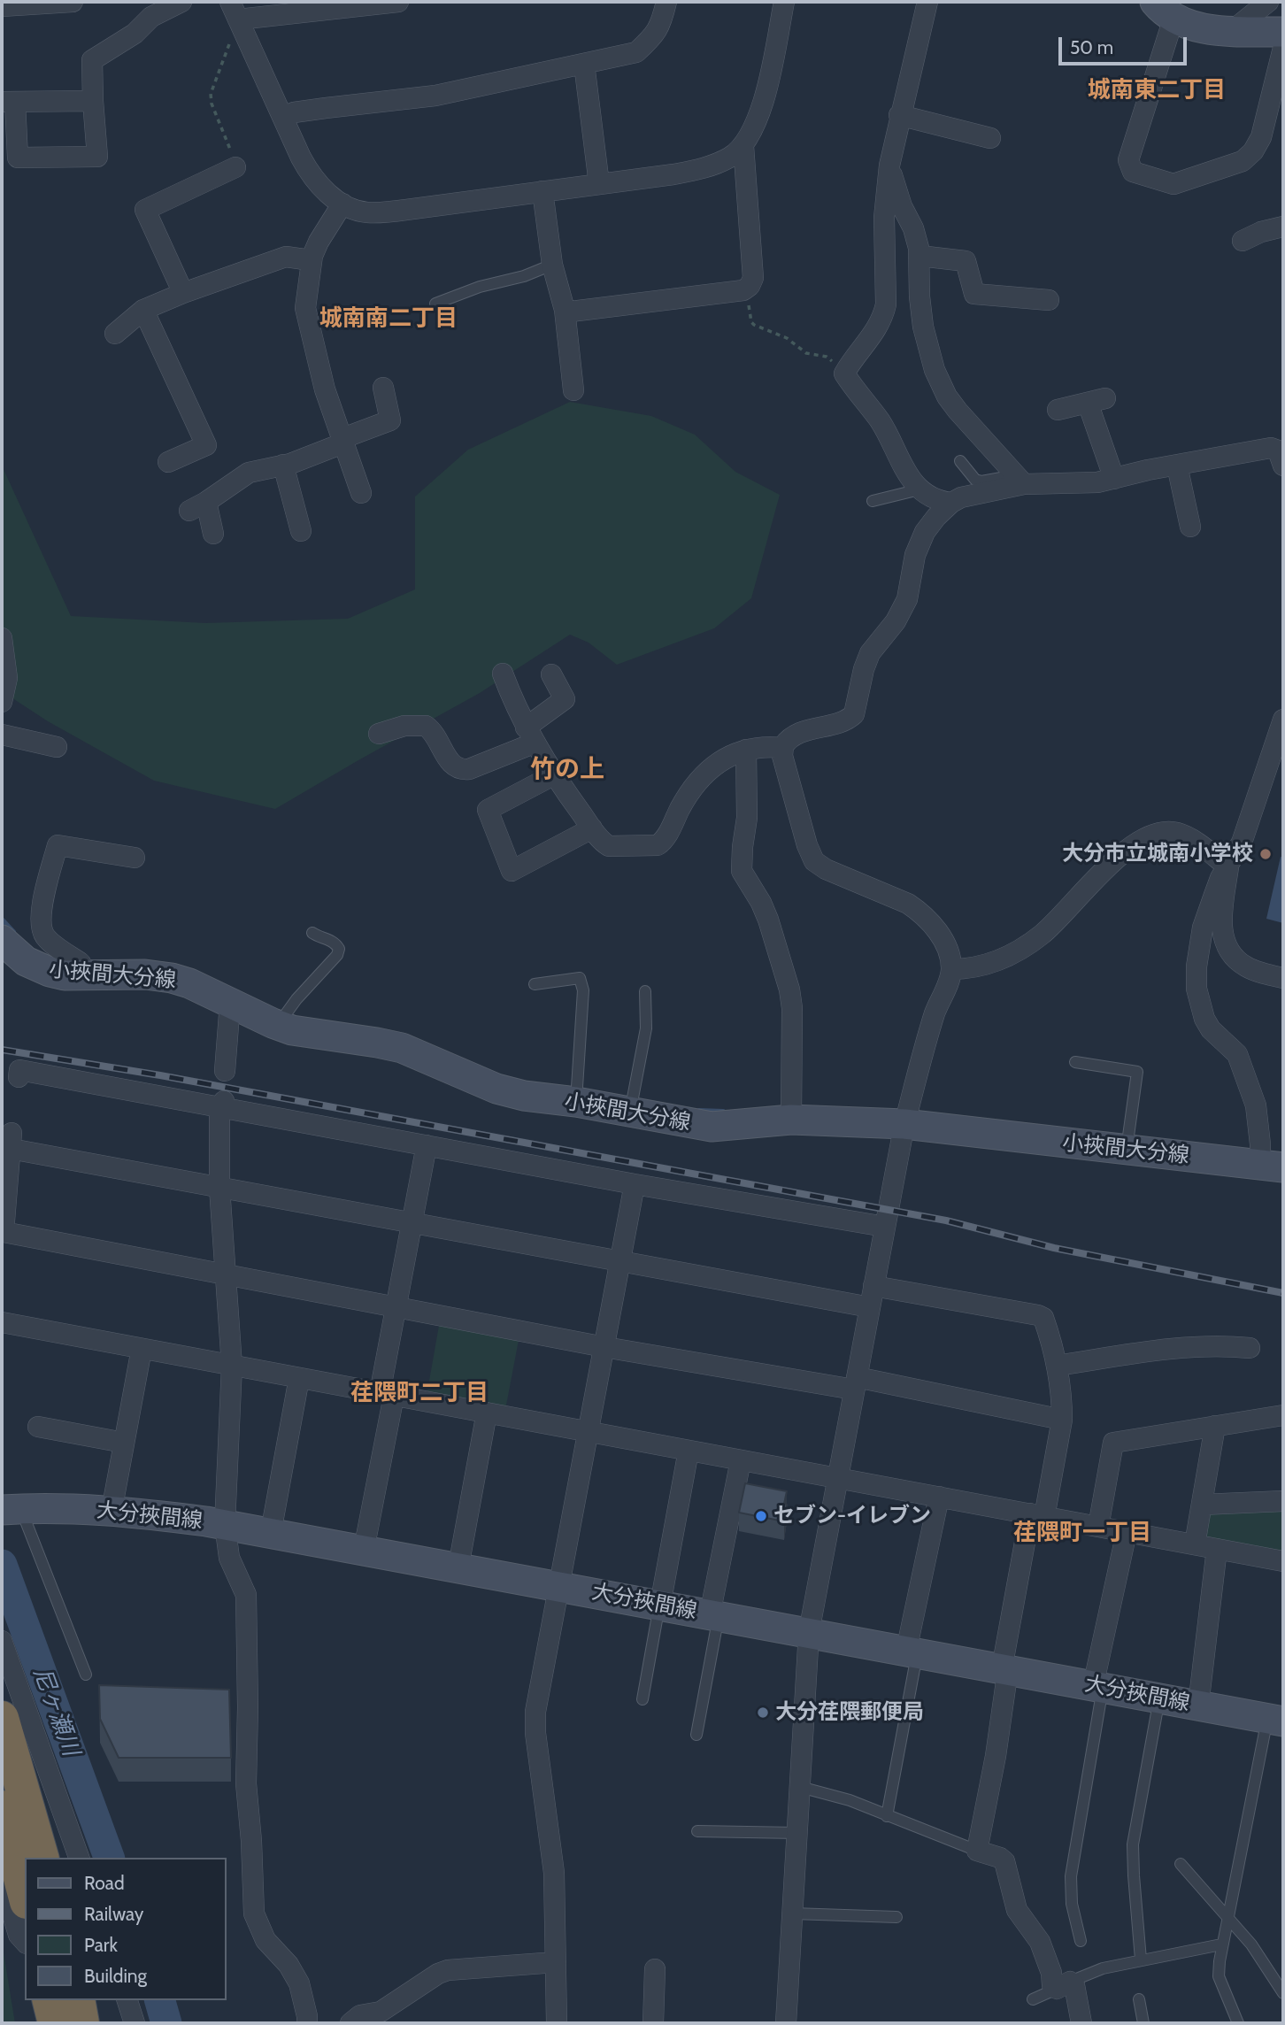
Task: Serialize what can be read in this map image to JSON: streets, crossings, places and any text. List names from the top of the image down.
{
  "streets": {
    "main road": ["小挾間大分線", "大分挾間線"]
  },
  "districts": [
    "城南東二丁目",
    "城南南二丁目",
    "竹の上",
    "荏隈町二丁目",
    "荏隈町一丁目"
  ],
  "water": ["尼ヶ瀬川"],
  "places": ["大分市立城南小学校", "セブン-イレブン", "大分荏隈郵便局"],
  "legend": [
    "Road",
    "Railway",
    "Park",
    "Building"
  ],
  "scale_bar": "50 m"
}
